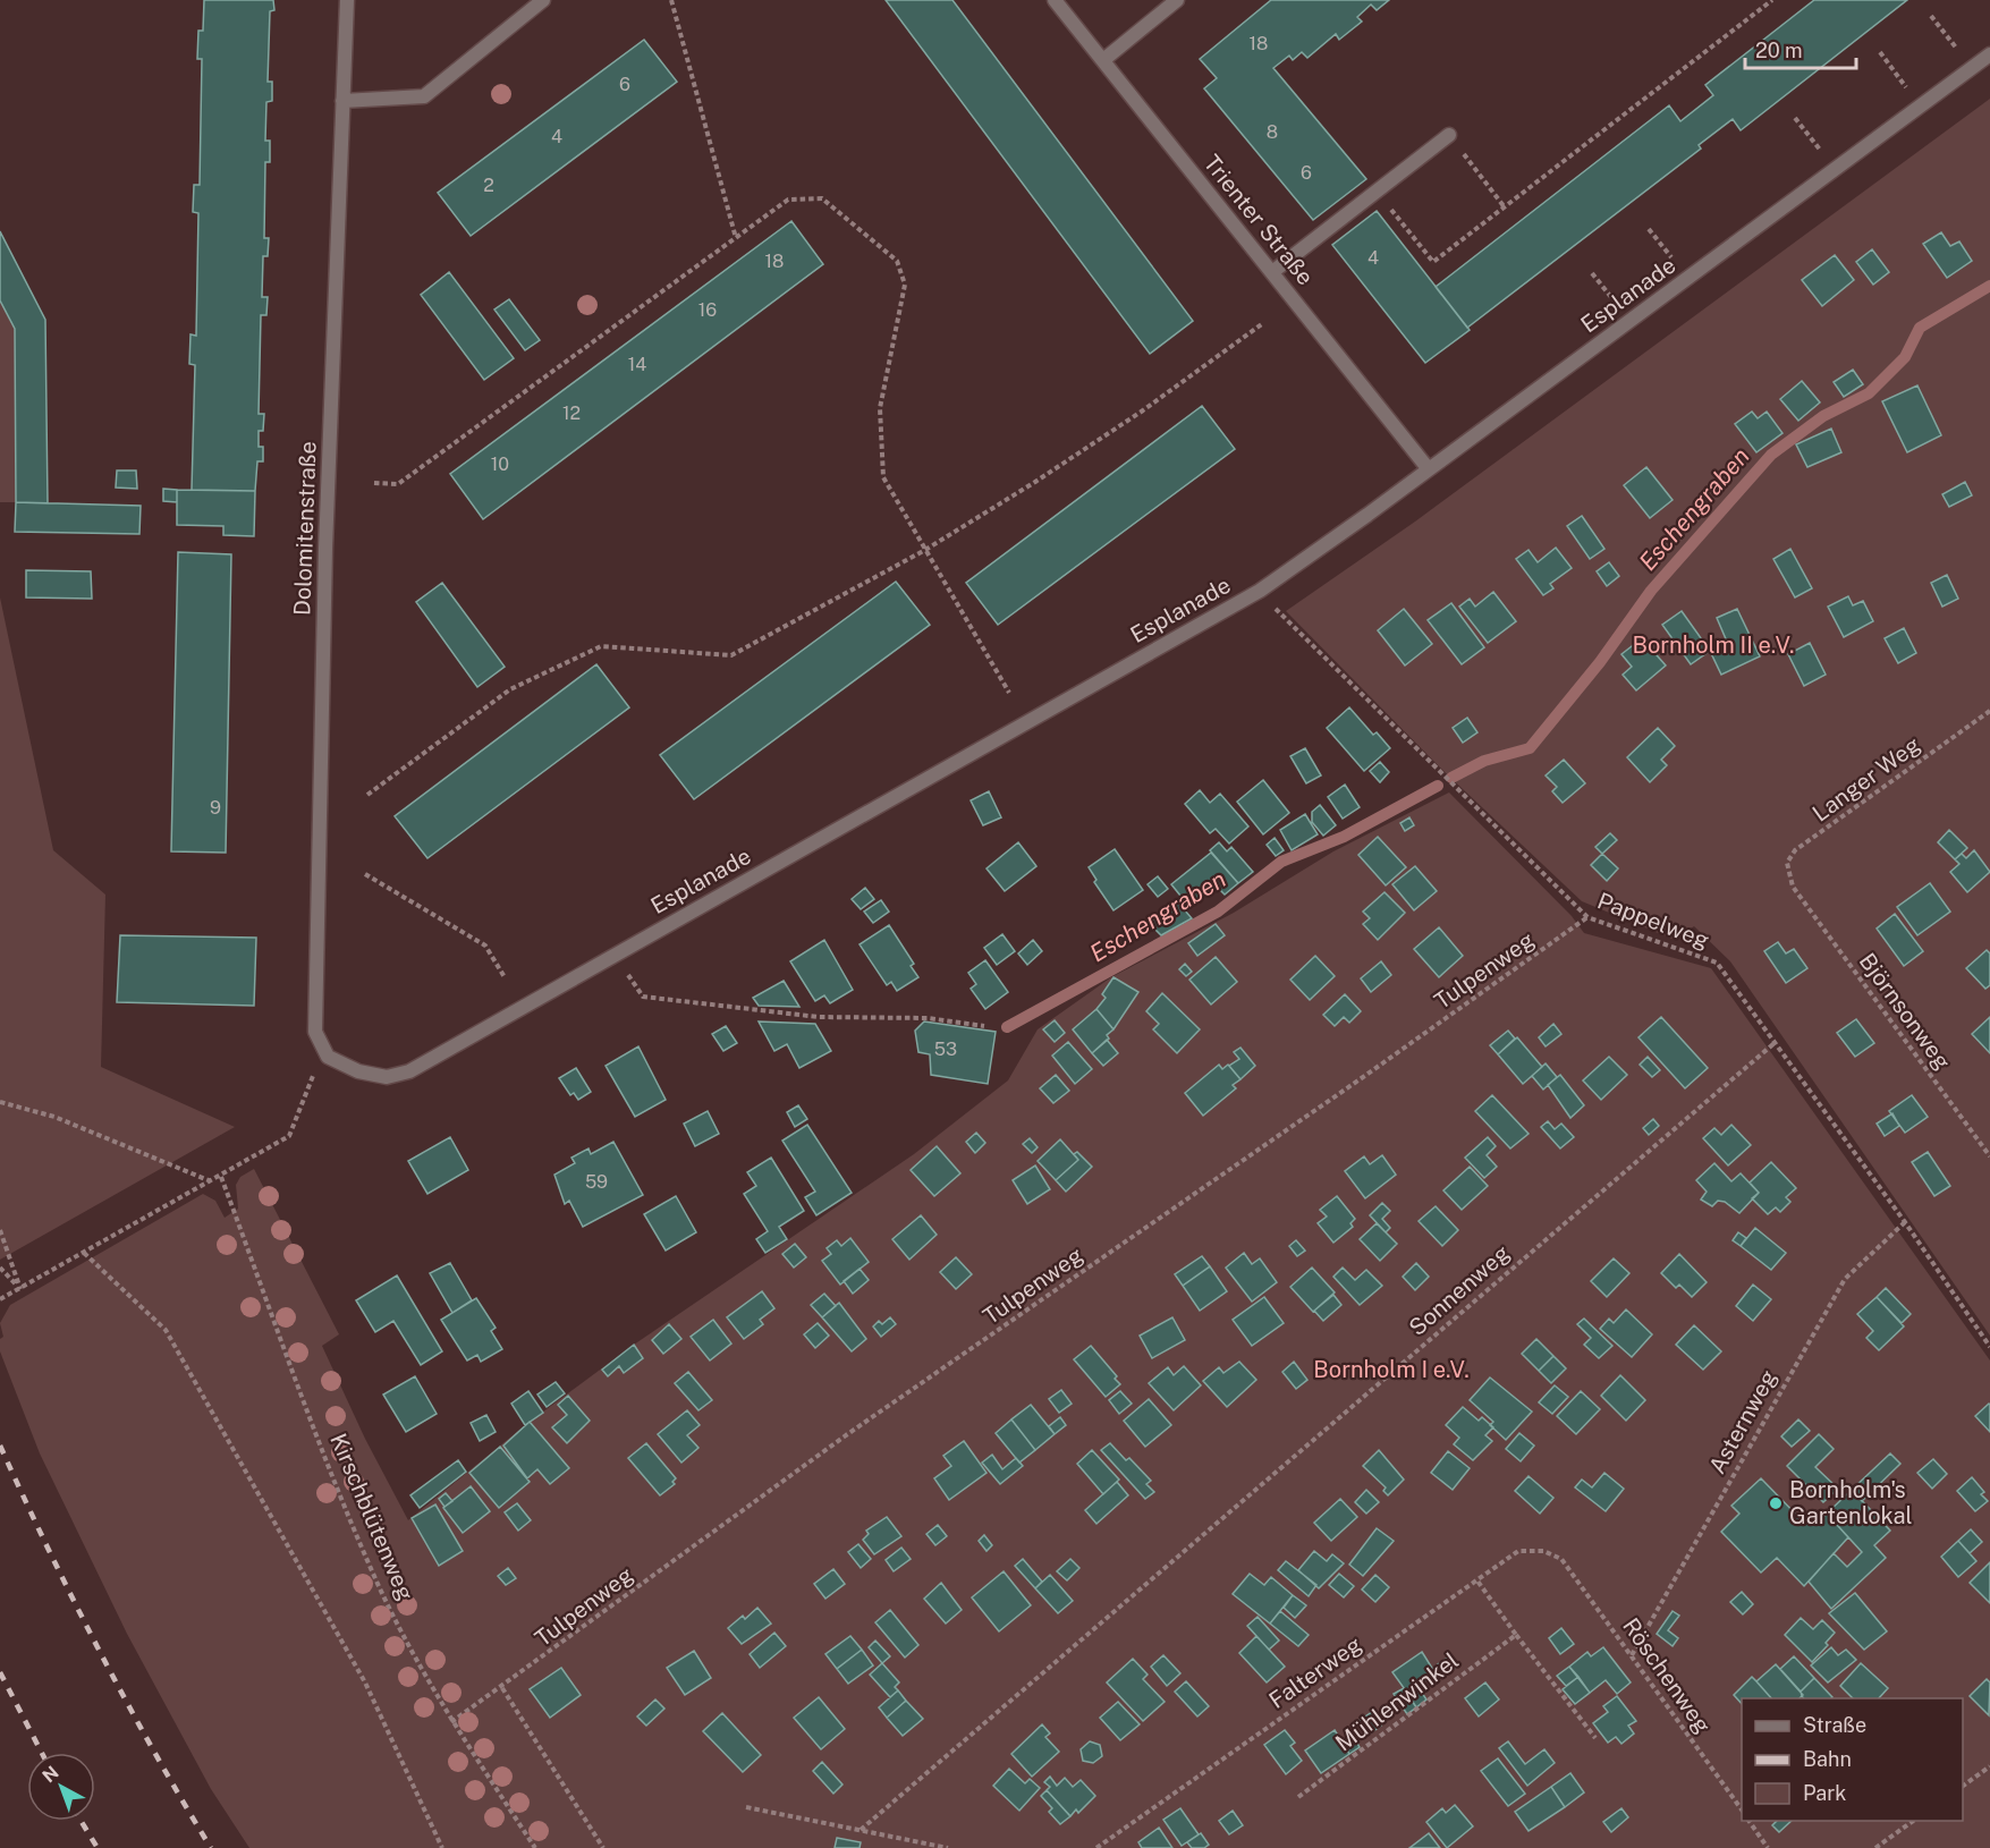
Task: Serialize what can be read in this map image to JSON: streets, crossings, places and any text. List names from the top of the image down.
{
  "streets": {
    "street": ["Trienter Straße", "Esplanade", "Dolomitenstraße"],
    "path": [
      "Langer Weg",
      "Pappelweg",
      "Tulpenweg",
      "Björnsonweg",
      "Sonnenweg",
      "Asternweg",
      "Kirschblütenweg",
      "Falterweg",
      "Röschenweg",
      "Mühlenwinkel"
    ]
  },
  "crossings": [
    ["Trienter Straße", "Esplanade"],
    ["Esplanade", "Dolomitenstraße"],
    ["Langer Weg", "Björnsonweg"],
    ["Pappelweg", "Tulpenweg"],
    ["Pappelweg", "Sonnenweg"],
    ["Pappelweg", "Asternweg"],
    ["Tulpenweg", "Kirschblütenweg"],
    ["Asternweg", "Röschenweg"],
    ["Falterweg", "Röschenweg"]
  ],
  "water": ["Eschengraben"],
  "parks": ["Bornholm II e.V.", "Bornholm I e.V."],
  "places": ["Bornholm's Gartenlokal"],
  "house_numbers": [
    "18",
    "6",
    "8",
    "4",
    "6",
    "2",
    "4",
    "18",
    "16",
    "14",
    "12",
    "10",
    "9",
    "53",
    "59"
  ],
  "legend": ["Straße", "Bahn", "Park"],
  "scale_bar": "20 m",
  "north": "top left"
}
